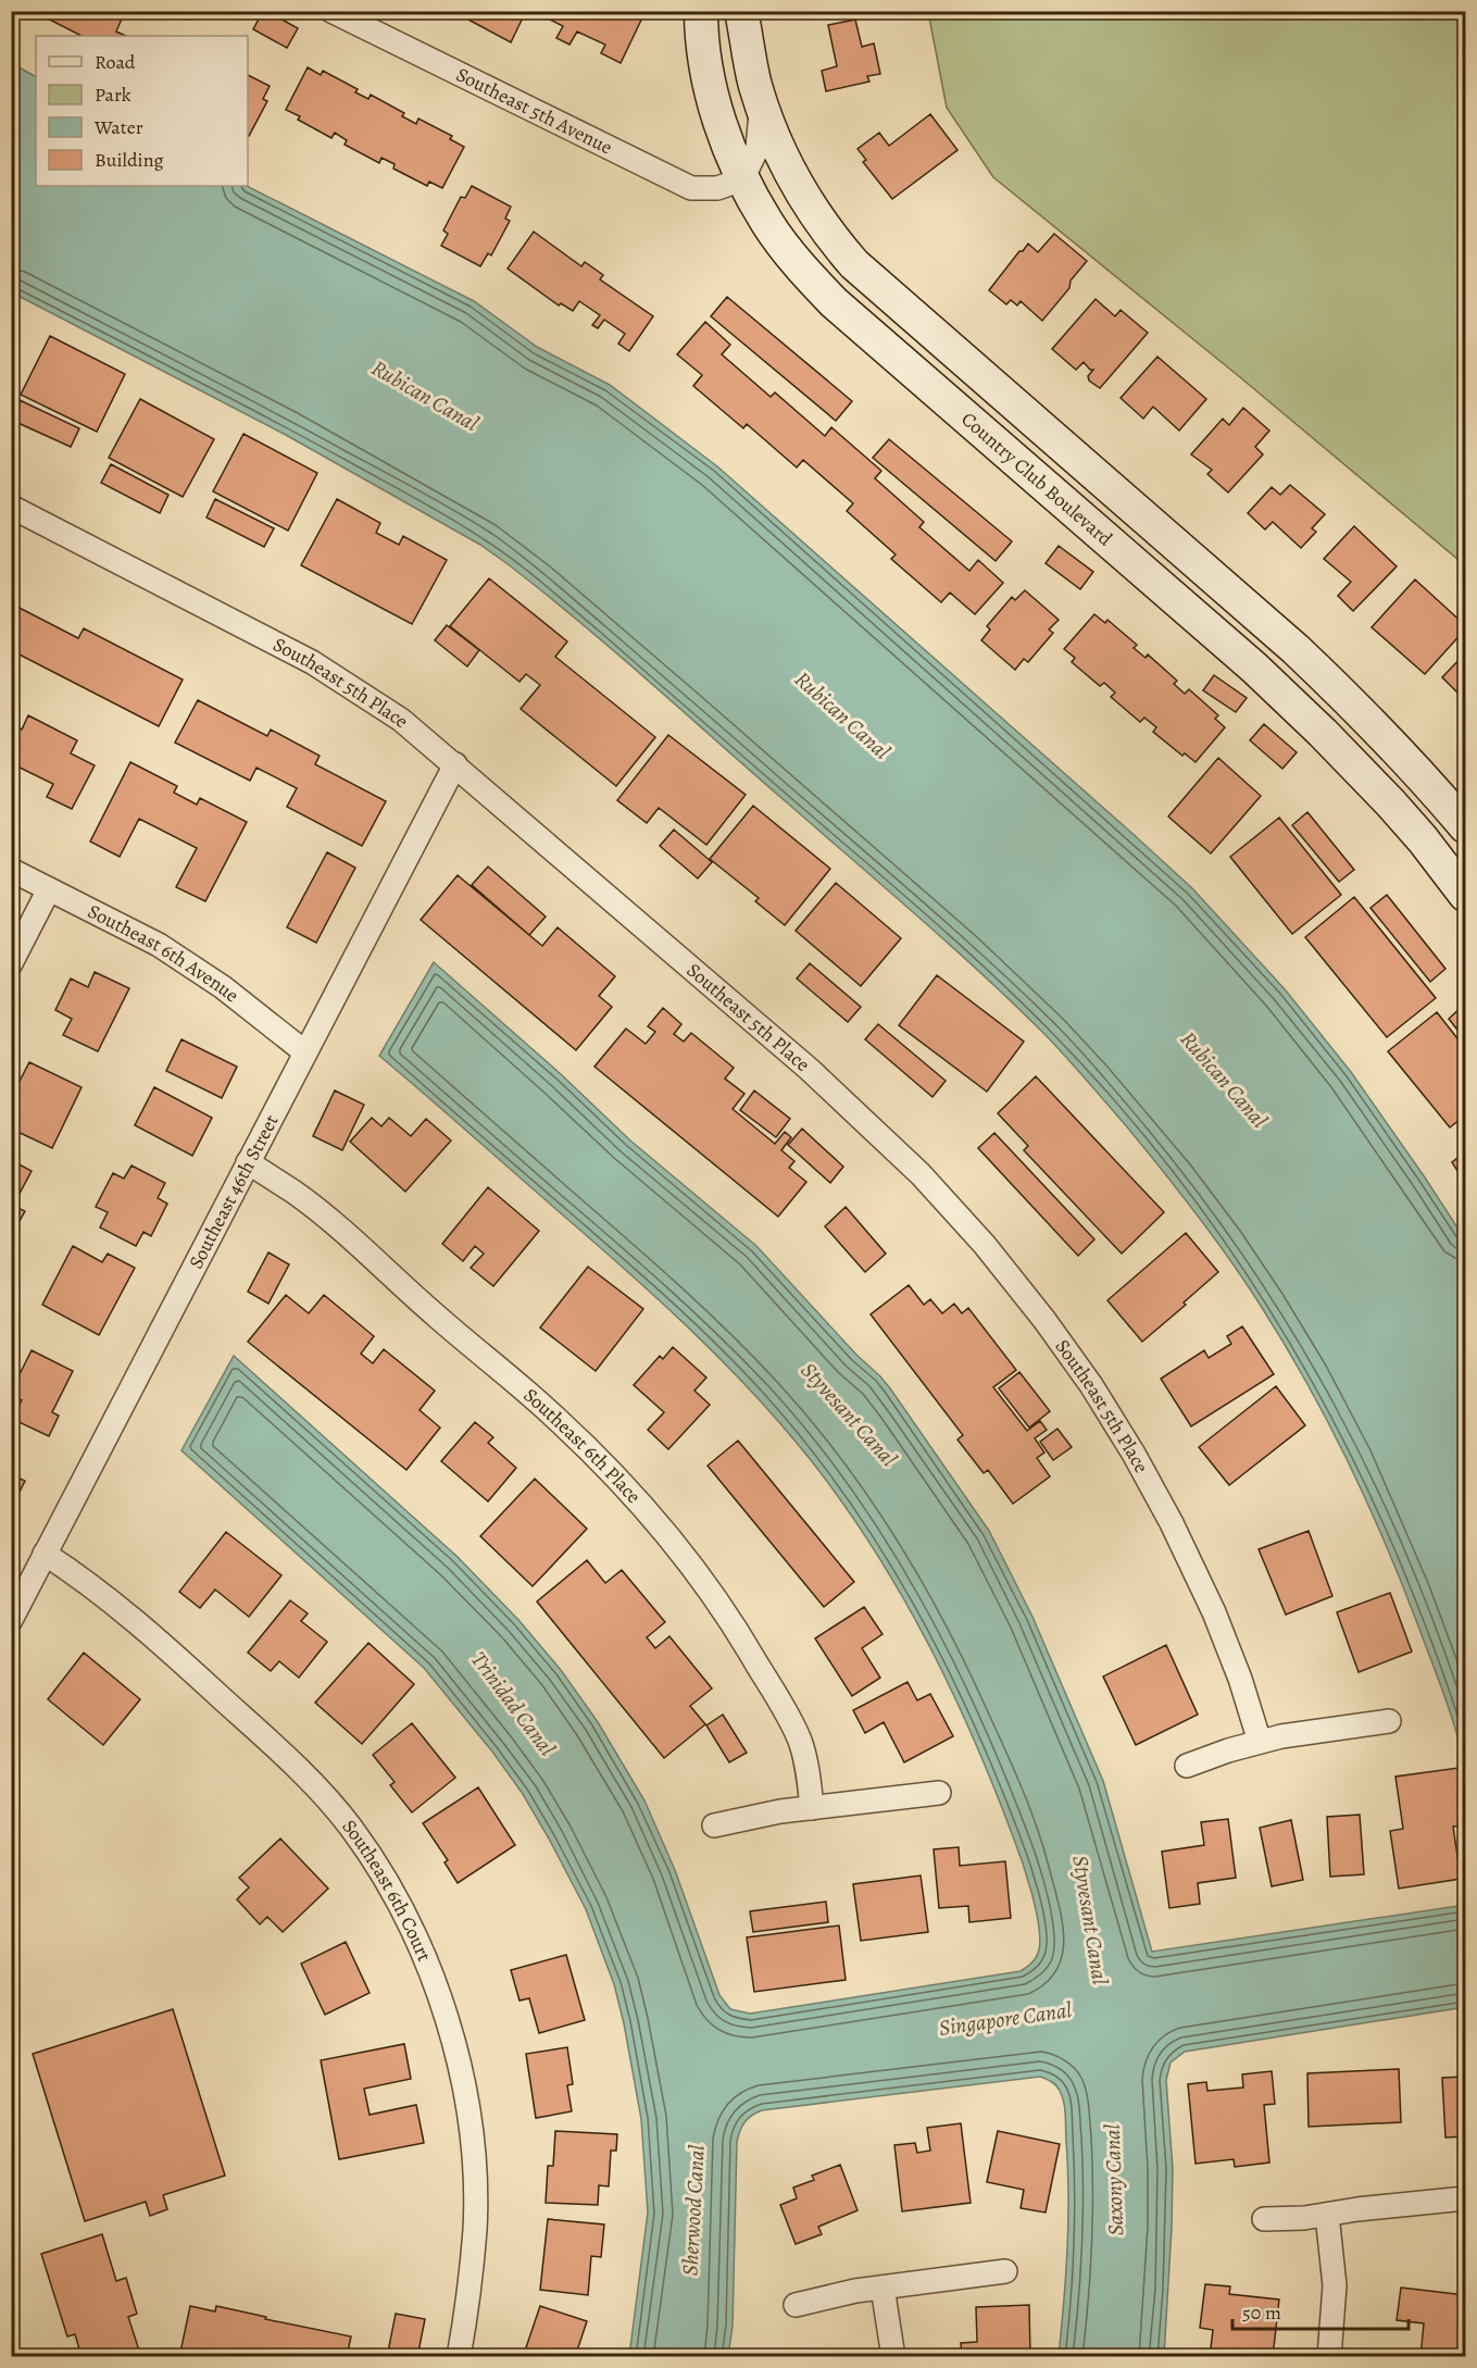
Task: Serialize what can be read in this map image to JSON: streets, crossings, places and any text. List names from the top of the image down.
{
  "streets": {
    "main road": ["Country Club Boulevard"],
    "street": [
      "Southeast 5th Avenue",
      "Southeast 5th Place",
      "Southeast 6th Avenue",
      "Southeast 46th Street",
      "Southeast 6th Place",
      "Southeast 6th Court"
    ]
  },
  "crossings": [
    ["Southeast 5th Avenue", "Country Club Boulevard"],
    ["Southeast 5th Place", "Southeast 46th Street"],
    ["Southeast 6th Avenue", "Southeast 46th Street"],
    ["Southeast 46th Street", "Southeast 6th Place"],
    ["Southeast 46th Street", "Southeast 6th Court"]
  ],
  "water": [
    "Rubican Canal",
    "Styvesant Canal",
    "Trinidad Canal",
    "Singapore Canal",
    "Saxony Canal",
    "Sherwood Canal"
  ],
  "legend": [
    "Road",
    "Park",
    "Water",
    "Building"
  ],
  "scale_bar": "50 m"
}
